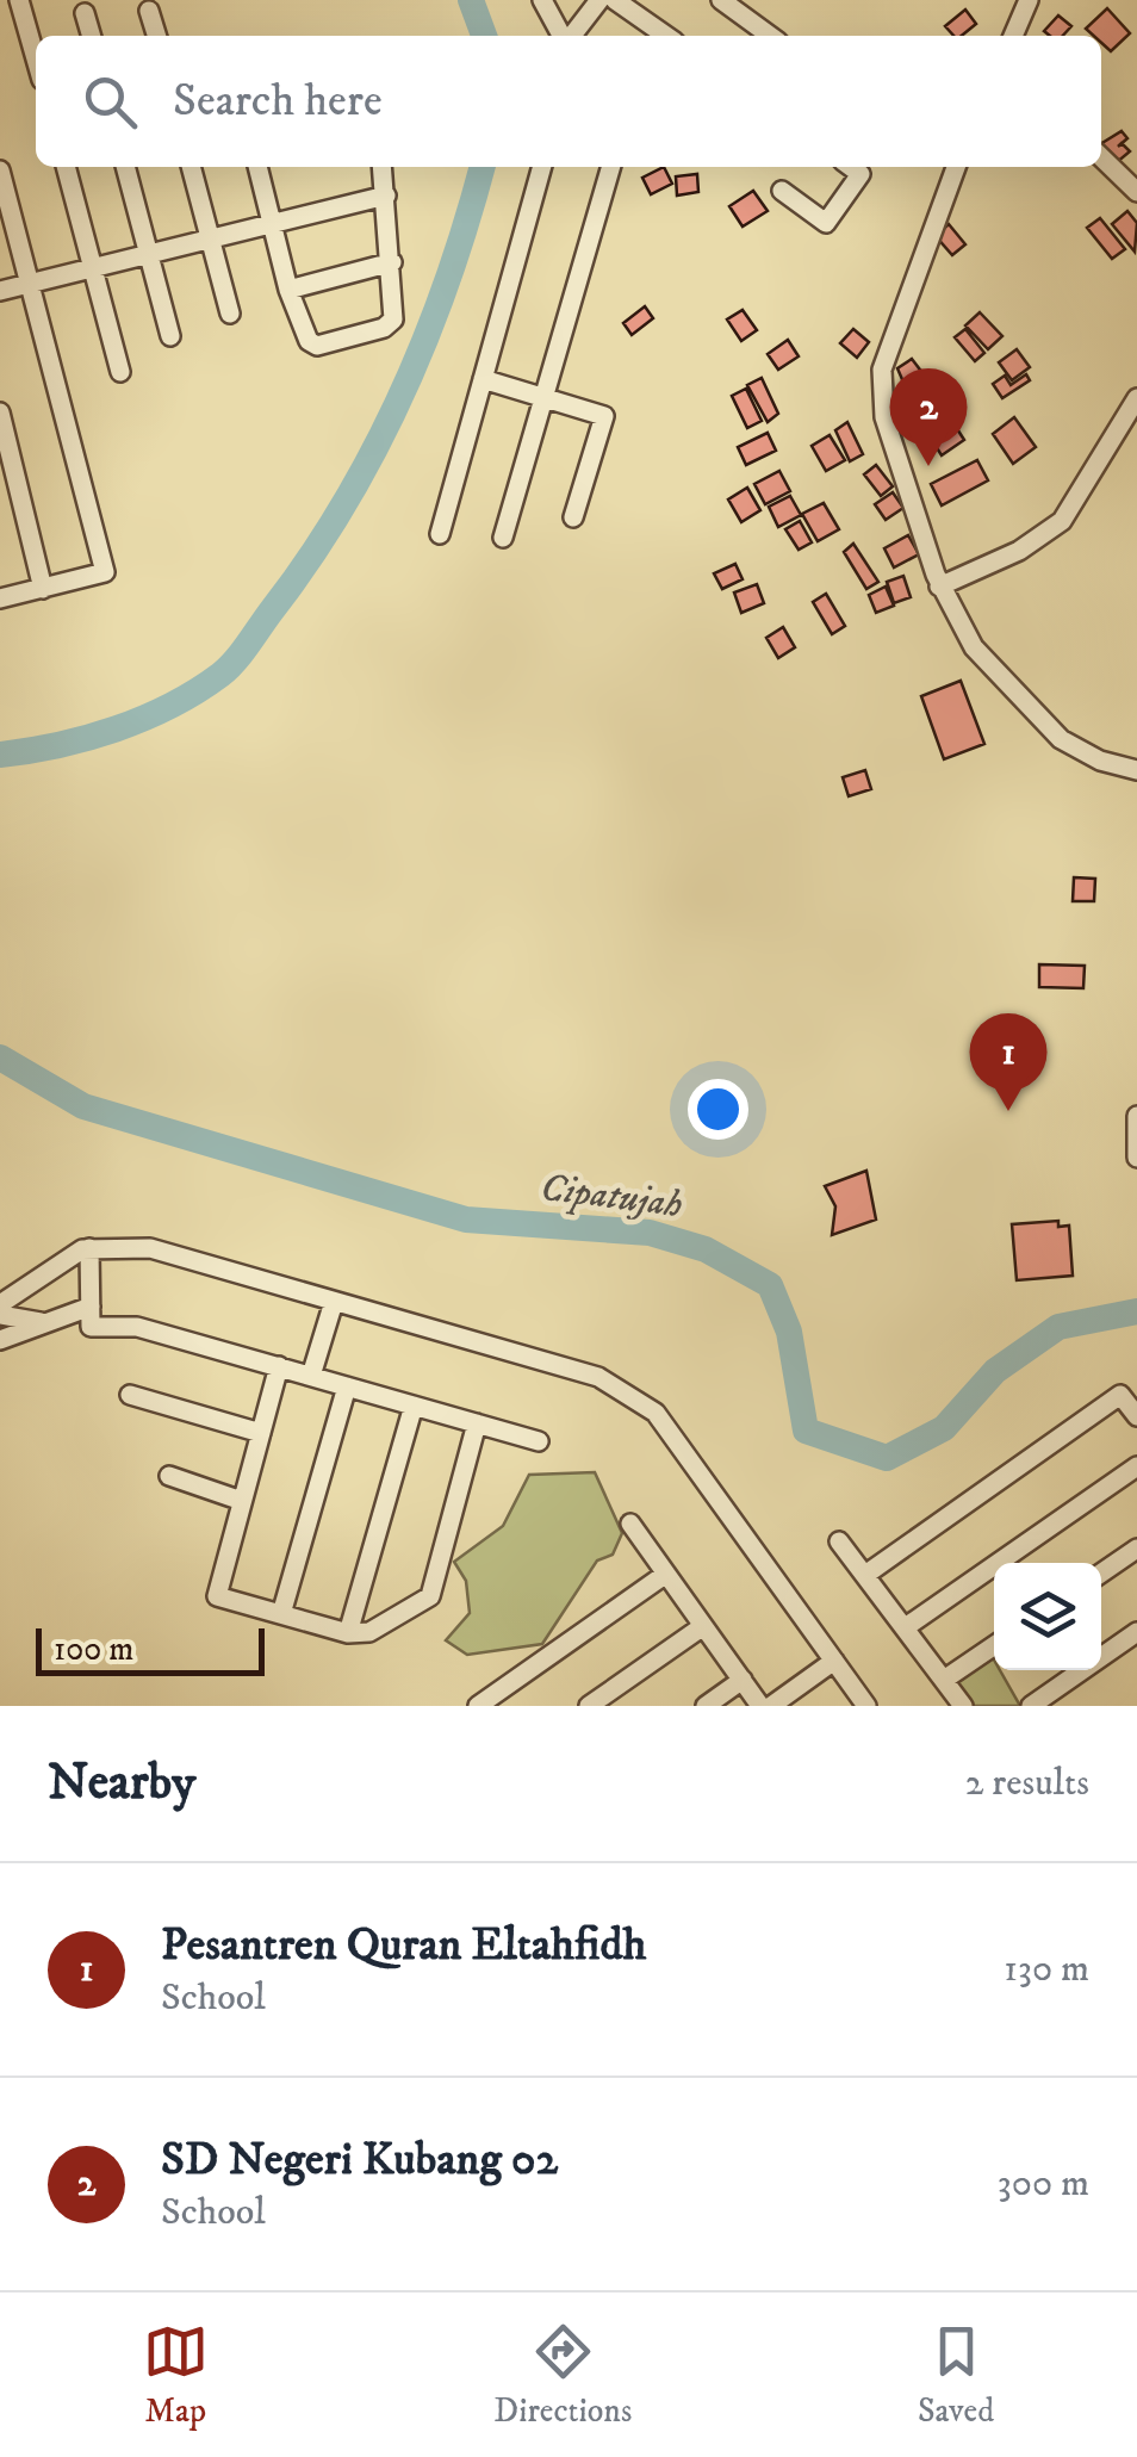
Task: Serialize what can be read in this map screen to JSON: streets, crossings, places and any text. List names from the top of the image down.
{
  "water": ["Cipatujah"],
  "scale_bar": "100 m",
  "page": {
    "search": "Search here",
    "pins": ["2", "1"],
    "scale": "100 m",
    "heading": ["Nearby", "2 results"],
    "list": [
      {
        "mark": "1",
        "name": "Pesantren Quran Eltahfidh",
        "note": "School",
        "value": "130 m"
      },
      {
        "mark": "2",
        "name": "SD Negeri Kubang 02",
        "note": "School",
        "value": "300 m"
      }
    ],
    "nav": ["Map", "Directions", "Saved"]
  }
}
